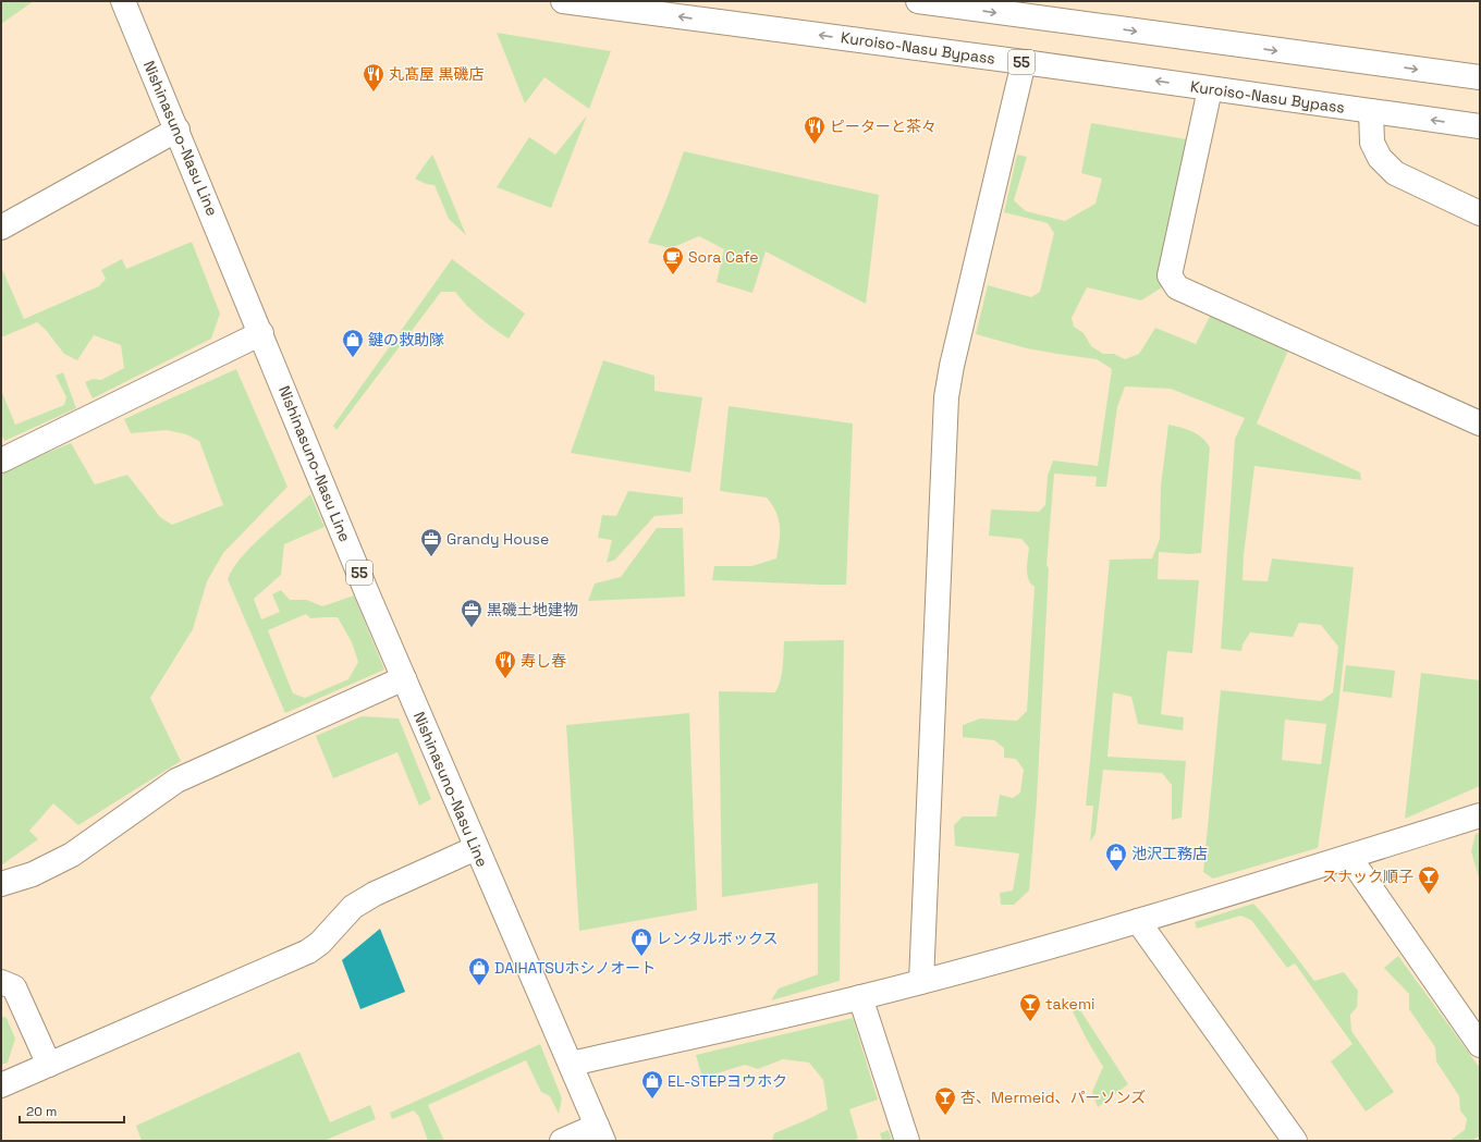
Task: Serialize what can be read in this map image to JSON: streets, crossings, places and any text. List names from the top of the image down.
{
  "streets": {
    "street": ["Kuroiso-Nasu Bypass", "55", "Nishinasuno-Nasu Line"]
  },
  "places": {
    "restaurant": ["丸髙屋 黒磯店", "ピーターと茶々", "寿し春"],
    "cafe": ["Sora Cafe"],
    "shop": [
      "鍵の救助隊",
      "池沢工務店",
      "レンタルボックス",
      "DAIHATSUホシノオート",
      "EL-STEPヨウホク"
    ],
    "office": ["Grandy House", "黒磯土地建物"],
    "bar": ["スナック順子", "takemi", "杏、Mermeid、パーソンズ"]
  },
  "scale_bar": "20 m"
}
